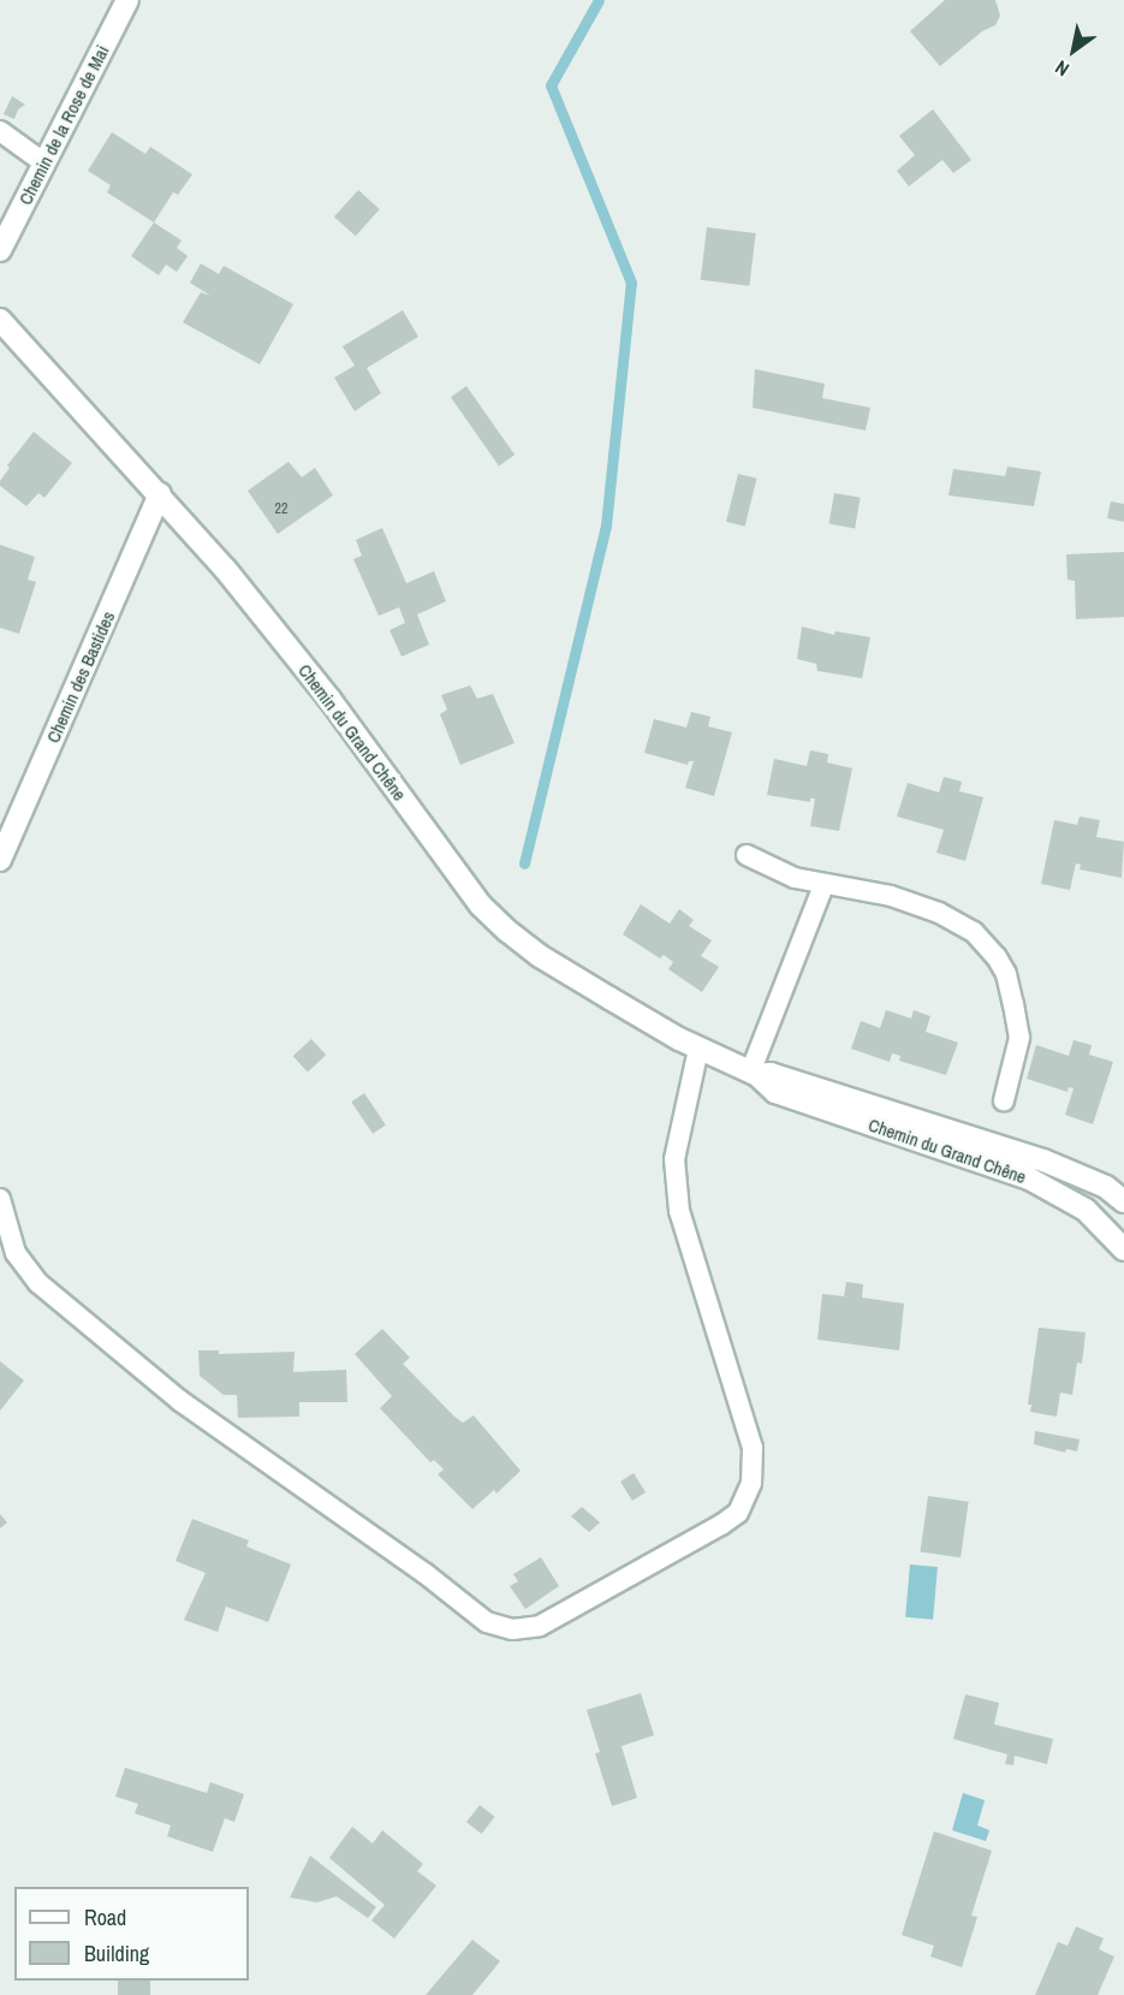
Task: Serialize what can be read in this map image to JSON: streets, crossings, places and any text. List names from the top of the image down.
{
  "streets": {
    "main road": ["Chemin de la Rose de Mai", "Chemin des Bastides", "Chemin du Grand Chêne"]
  },
  "crossings": [
    ["Chemin des Bastides", "Chemin du Grand Chêne"]
  ],
  "house_numbers": ["22"],
  "legend": ["Road", "Building"],
  "north": "bottom left"
}
